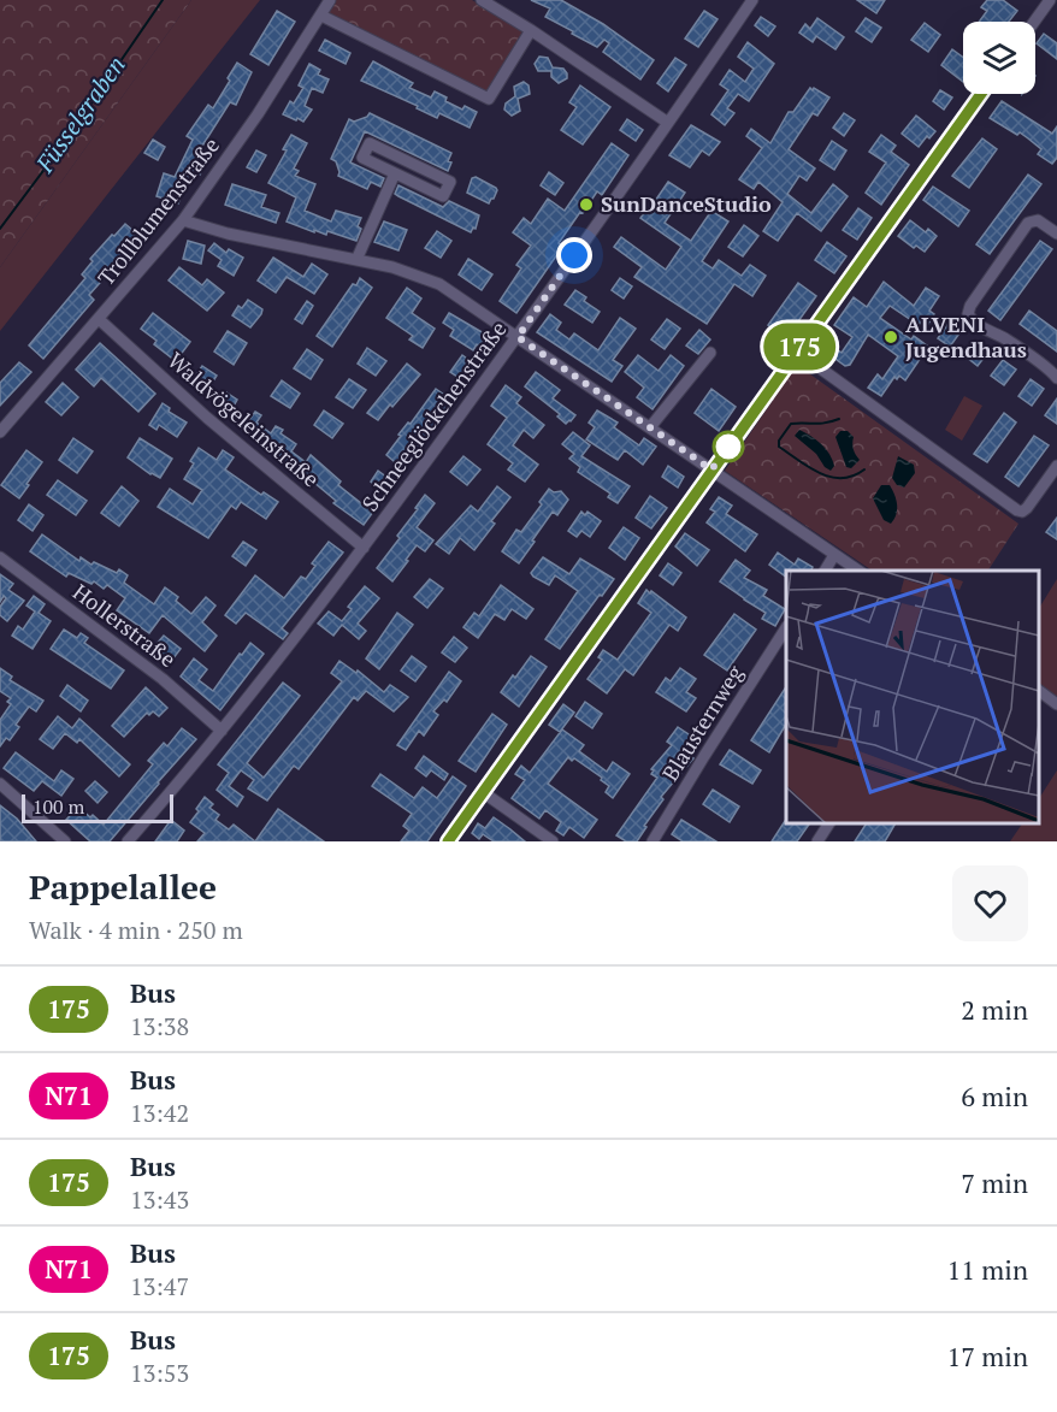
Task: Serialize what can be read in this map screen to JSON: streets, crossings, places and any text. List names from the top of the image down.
{
  "streets": {
    "street": [
      "Trollblumenstraße",
      "Schneeglöckchenstraße",
      "Waldvögeleinstraße",
      "Hollerstraße",
      "Blausternweg"
    ]
  },
  "crossings": [
    ["Trollblumenstraße", "Waldvögeleinstraße"],
    ["Schneeglöckchenstraße", "Waldvögeleinstraße"],
    ["Schneeglöckchenstraße", "Hollerstraße"]
  ],
  "water": ["Füsselgraben"],
  "places": ["SunDanceStudio", "ALVENI Jugendhaus"],
  "lines": ["bus line 175"],
  "scale_bar": "100 m",
  "page": {
    "on_map": "175",
    "scale": "100 m",
    "heading": ["Pappelallee", "Walk · 4 min · 250 m"],
    "list": [
      {
        "mark": "175",
        "name": "Bus",
        "note": "13:38",
        "value": "2 min"
      },
      {
        "mark": "N71",
        "name": "Bus",
        "note": "13:42",
        "value": "6 min"
      },
      {
        "mark": "175",
        "name": "Bus",
        "note": "13:43",
        "value": "7 min"
      },
      {
        "mark": "N71",
        "name": "Bus",
        "note": "13:47",
        "value": "11 min"
      },
      {
        "mark": "175",
        "name": "Bus",
        "note": "13:53",
        "value": "17 min"
      }
    ]
  }
}
